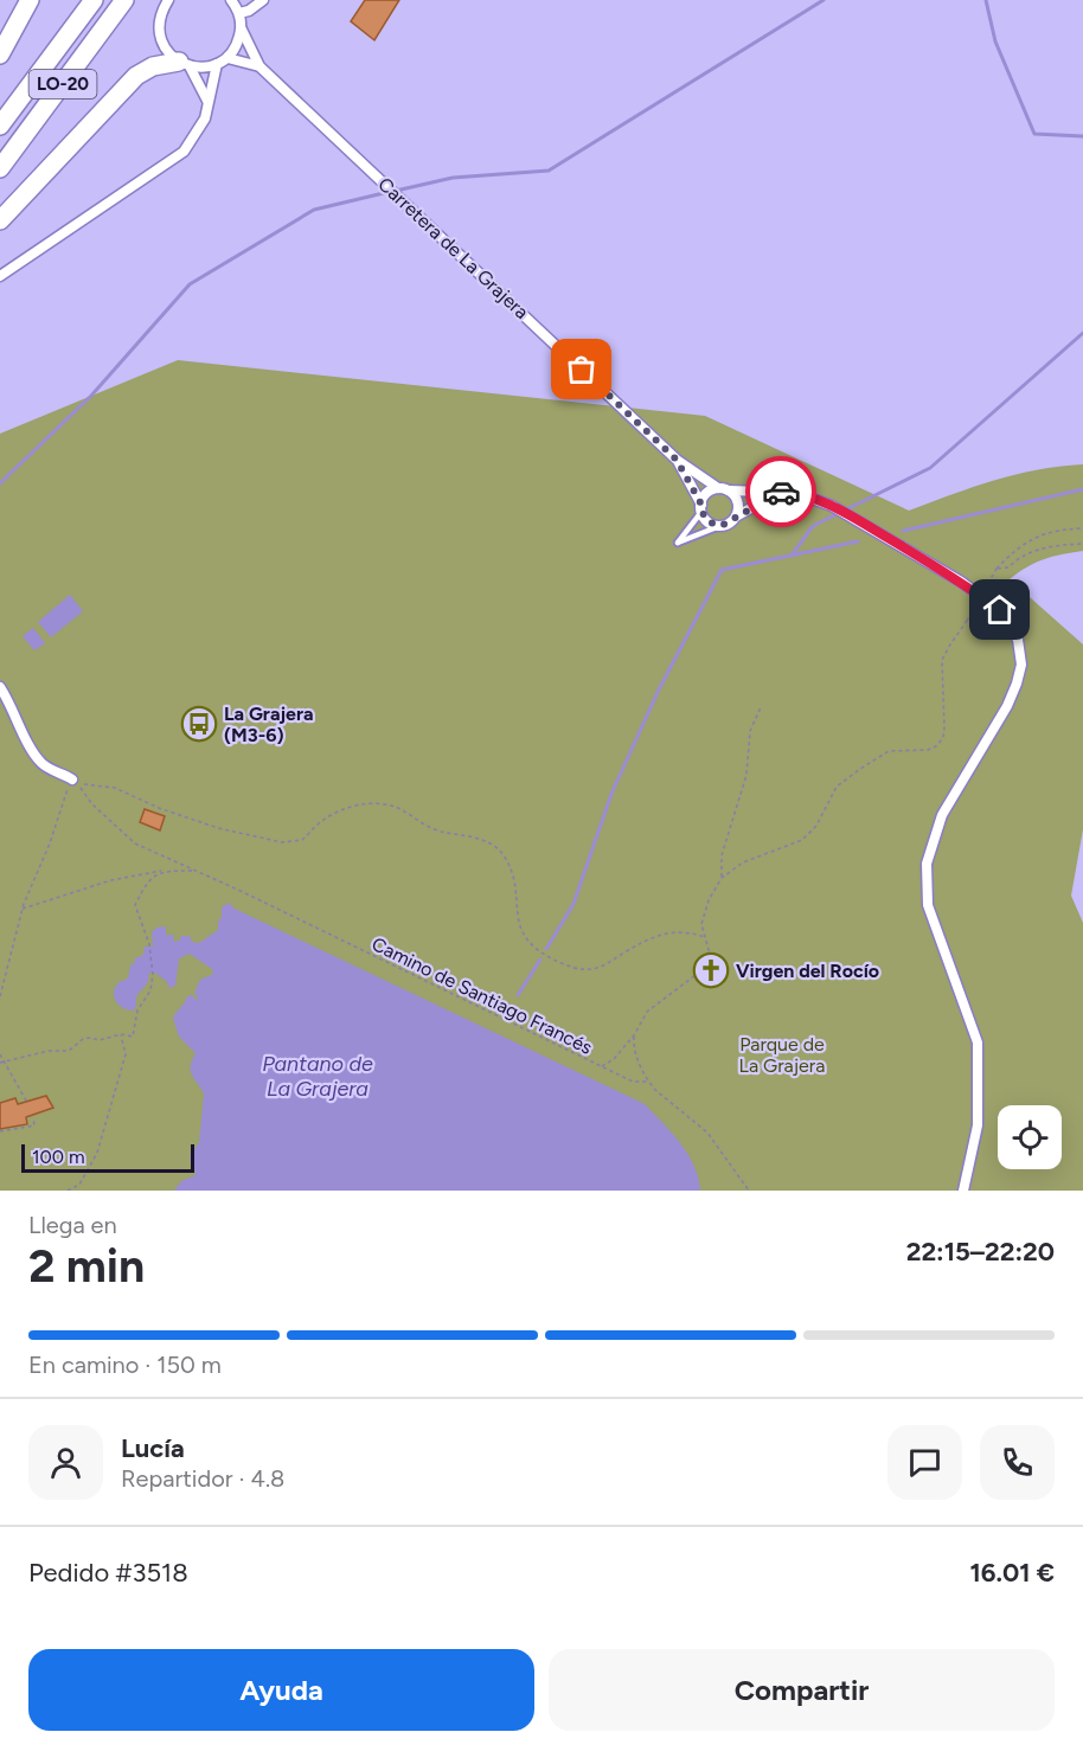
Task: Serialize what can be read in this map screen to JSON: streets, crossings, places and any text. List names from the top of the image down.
{
  "streets": {
    "highway": ["LO-20"],
    "street": ["Carretera de La Grajera"],
    "path": ["Camino de Santiago Francés"]
  },
  "water": ["Pantano de La Grajera"],
  "parks": ["Parque de La Grajera"],
  "places": {
    "bus stop": ["La Grajera (M3-6)"],
    "church": ["Virgen del Rocío"]
  },
  "scale_bar": "100 m",
  "page": {
    "scale": "100 m",
    "heading": ["2 min", "Llega en", "22:15–22:20"],
    "panel": [
      "Lucía",
      "Repartidor · 4.8",
      "Pedido #3518",
      "16.01 €"
    ],
    "bar": "En camino · 150 m",
    "buttons": ["Ayuda", "Compartir"]
  }
}
